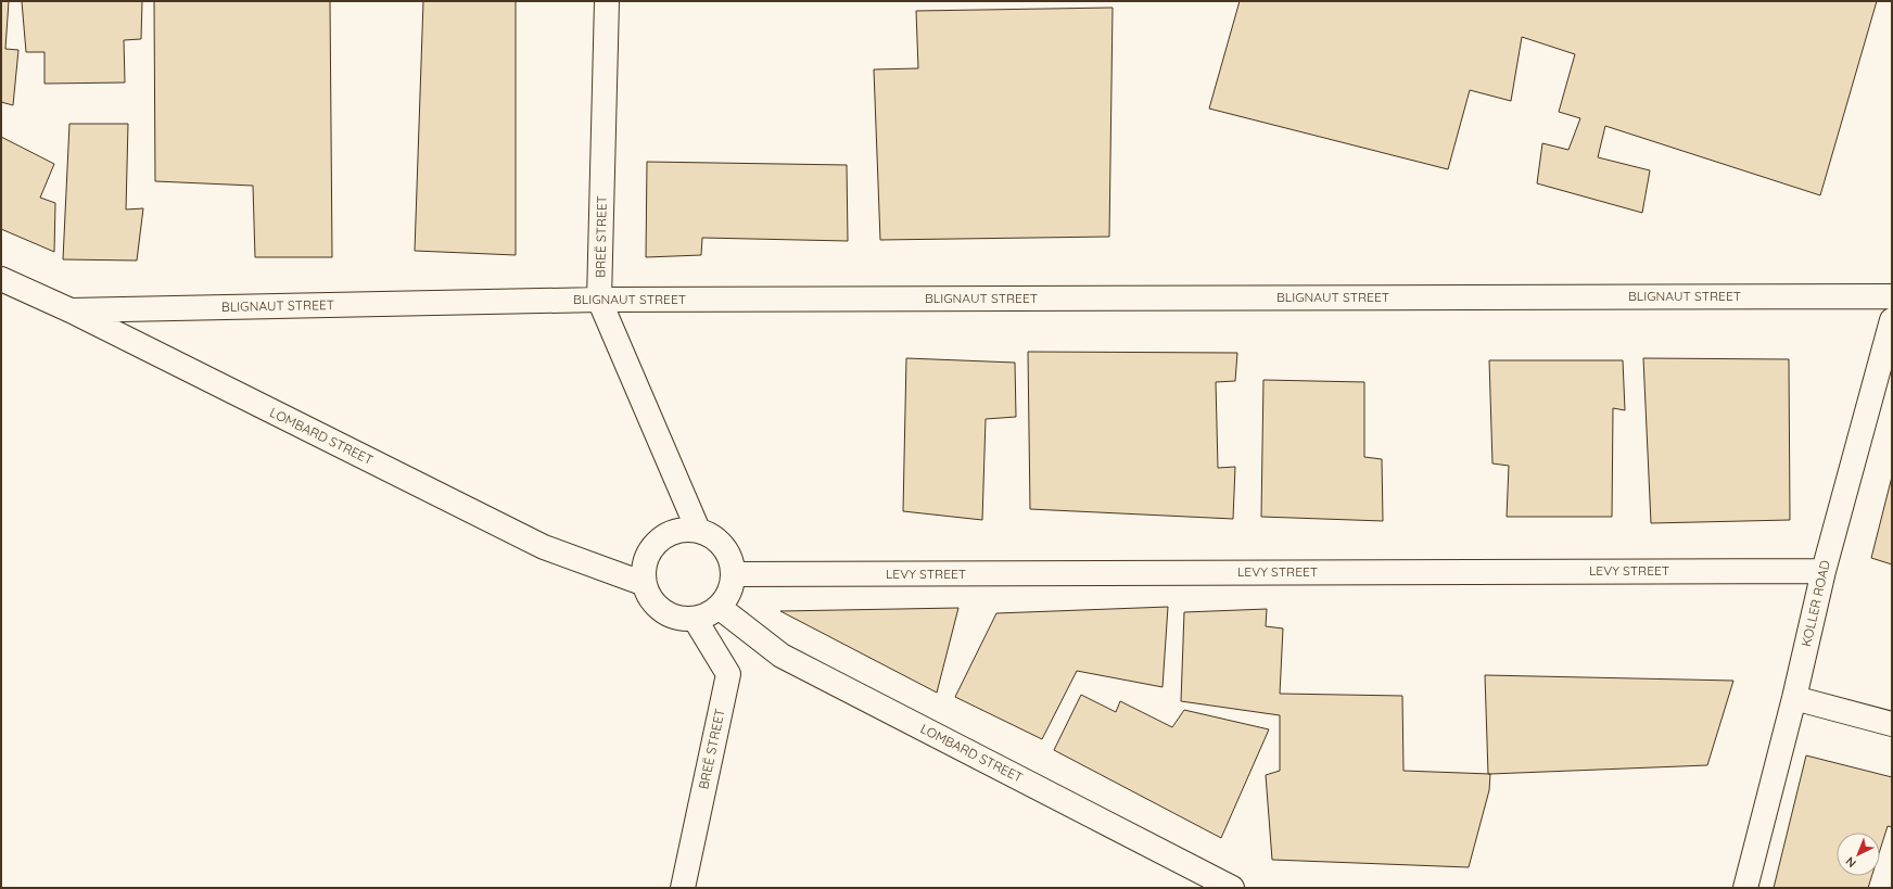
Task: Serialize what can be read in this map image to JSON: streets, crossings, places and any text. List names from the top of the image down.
{
  "streets": {
    "street": [
      "BREË STREET",
      "BLIGNAUT STREET",
      "LOMBARD STREET",
      "LEVY STREET",
      "KOLLER ROAD"
    ]
  },
  "crossings": [
    ["BREË STREET", "BLIGNAUT STREET"],
    ["BREË STREET", "LOMBARD STREET"],
    ["BREË STREET", "LEVY STREET"],
    ["BLIGNAUT STREET", "LOMBARD STREET"],
    ["LOMBARD STREET", "LEVY STREET"],
    ["LEVY STREET", "KOLLER ROAD"]
  ],
  "north": "bottom left"
}
